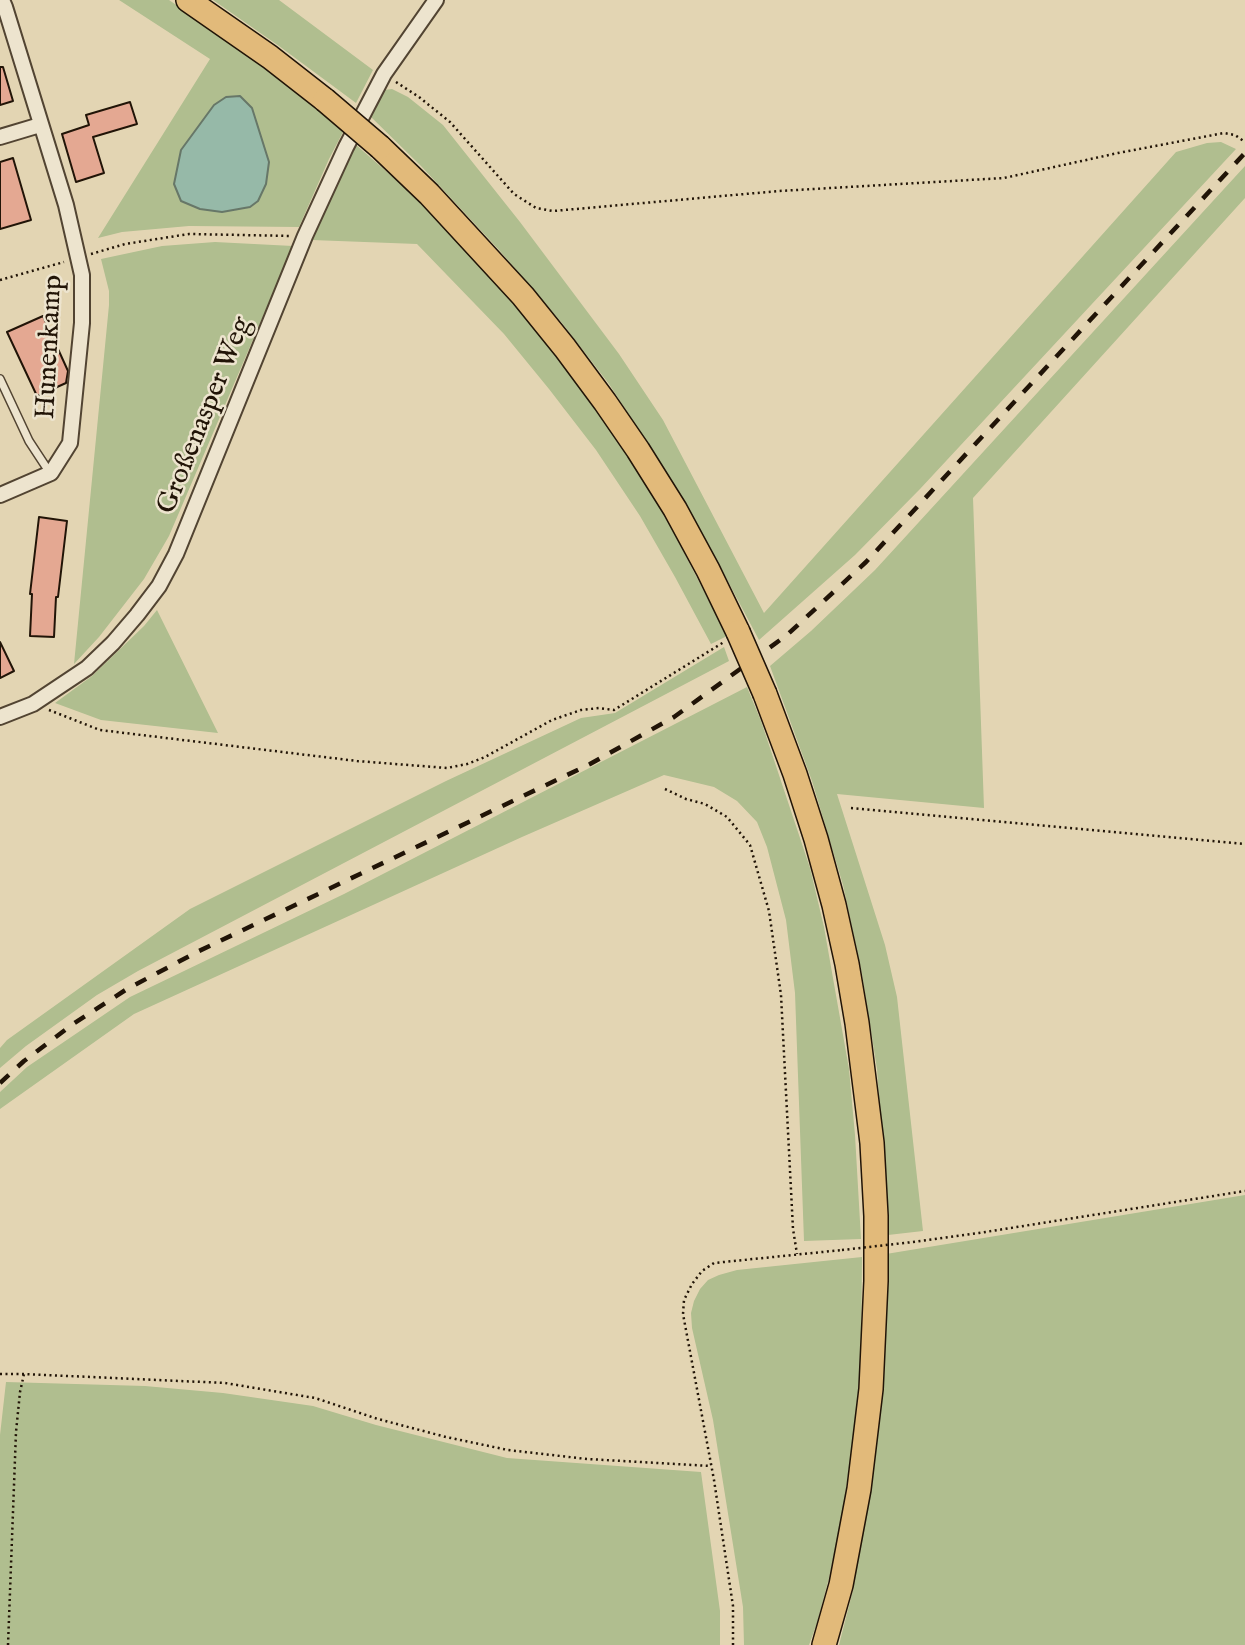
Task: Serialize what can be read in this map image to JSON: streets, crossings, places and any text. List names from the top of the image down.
{
  "streets": {
    "street": ["Hunenkamp", "Großenasper Weg"]
  }
}
